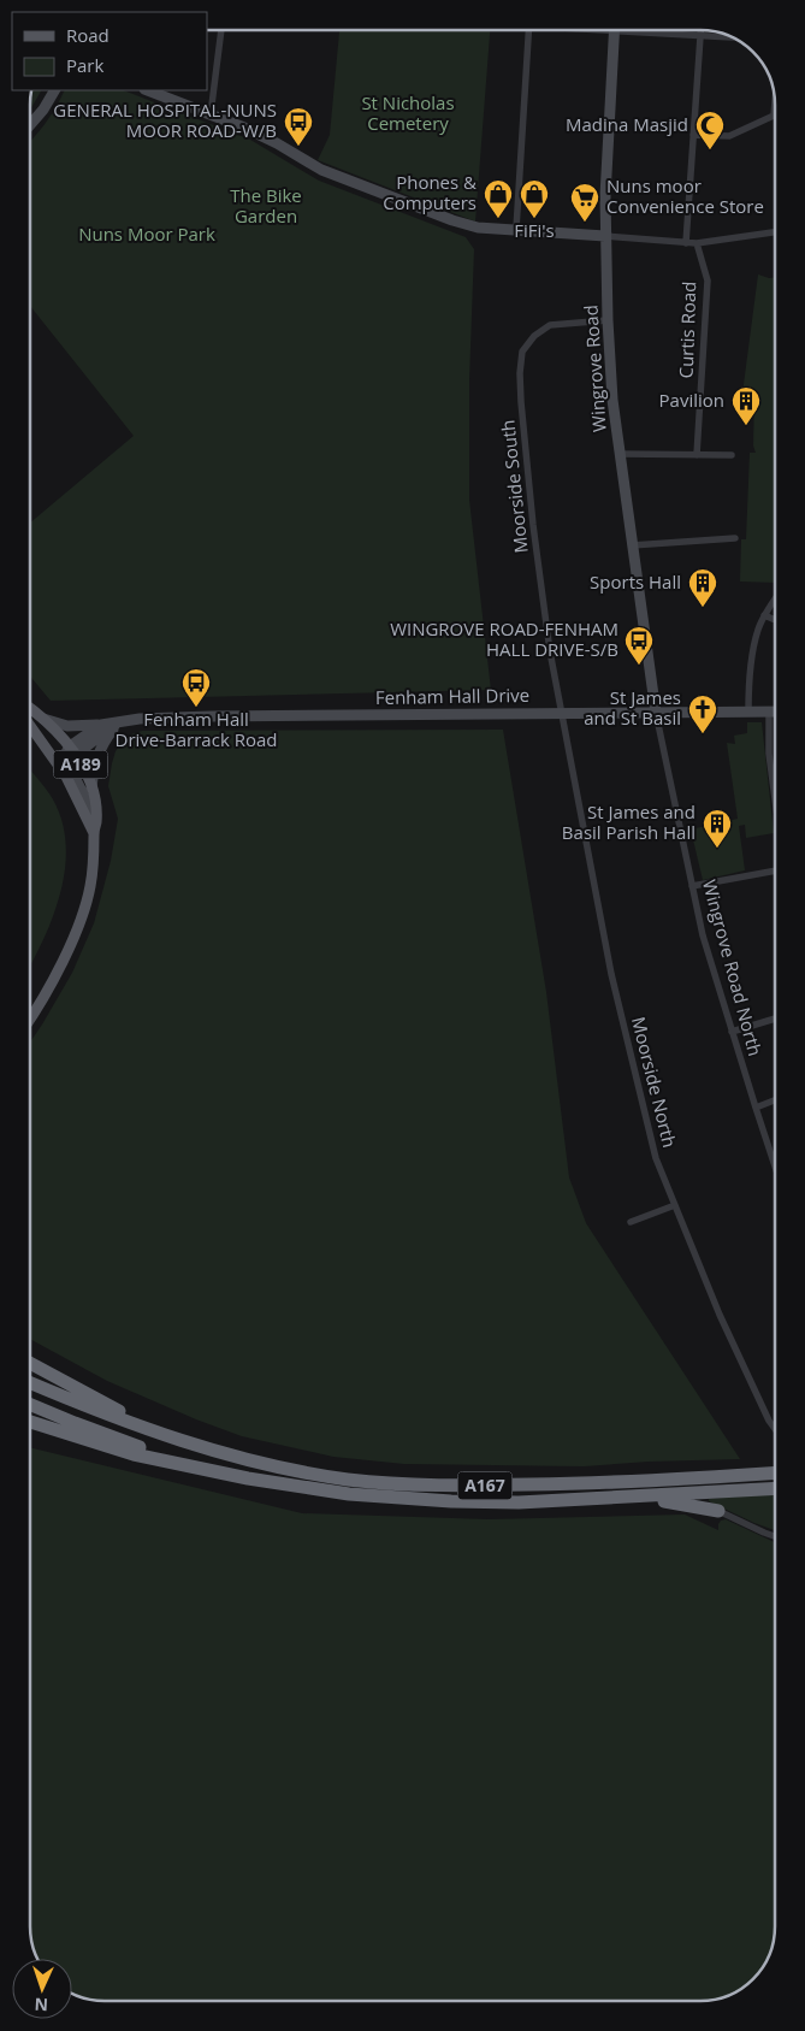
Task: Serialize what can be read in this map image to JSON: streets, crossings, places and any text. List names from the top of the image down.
{
  "streets": {
    "highway": ["A167"],
    "main road": ["A189"],
    "street": [
      "Curtis Road",
      "Wingrove Road",
      "Moorside South",
      "Fenham Hall Drive",
      "Wingrove Road North",
      "Moorside North"
    ]
  },
  "crossings": [
    ["Wingrove Road", "Moorside South"],
    ["Wingrove Road", "Fenham Hall Drive"],
    ["Wingrove Road", "Wingrove Road North"],
    ["Moorside South", "Fenham Hall Drive"],
    ["Moorside South", "Moorside North"],
    ["Fenham Hall Drive", "A189"],
    ["Fenham Hall Drive", "Wingrove Road North"],
    ["Fenham Hall Drive", "Moorside North"]
  ],
  "parks": ["St Nicholas Cemetery", "The Bike Garden", "Nuns Moor Park"],
  "places": {
    "bus stop": ["GENERAL HOSPITAL-NUNS MOOR ROAD-W/B", "WINGROVE ROAD-FENHAM HALL DRIVE-S/B", "Fenham Hall Drive-Barrack Road"],
    "mosque": ["Madina Masjid"],
    "shop": ["Phones & Computers", "FiFi's"],
    "supermarket": ["Nuns moor Convenience Store"],
    "building": ["Pavilion", "Sports Hall", "St James and Basil Parish Hall"],
    "church": ["St James and St Basil"]
  },
  "legend": ["Road", "Park"],
  "north": "bottom"
}
